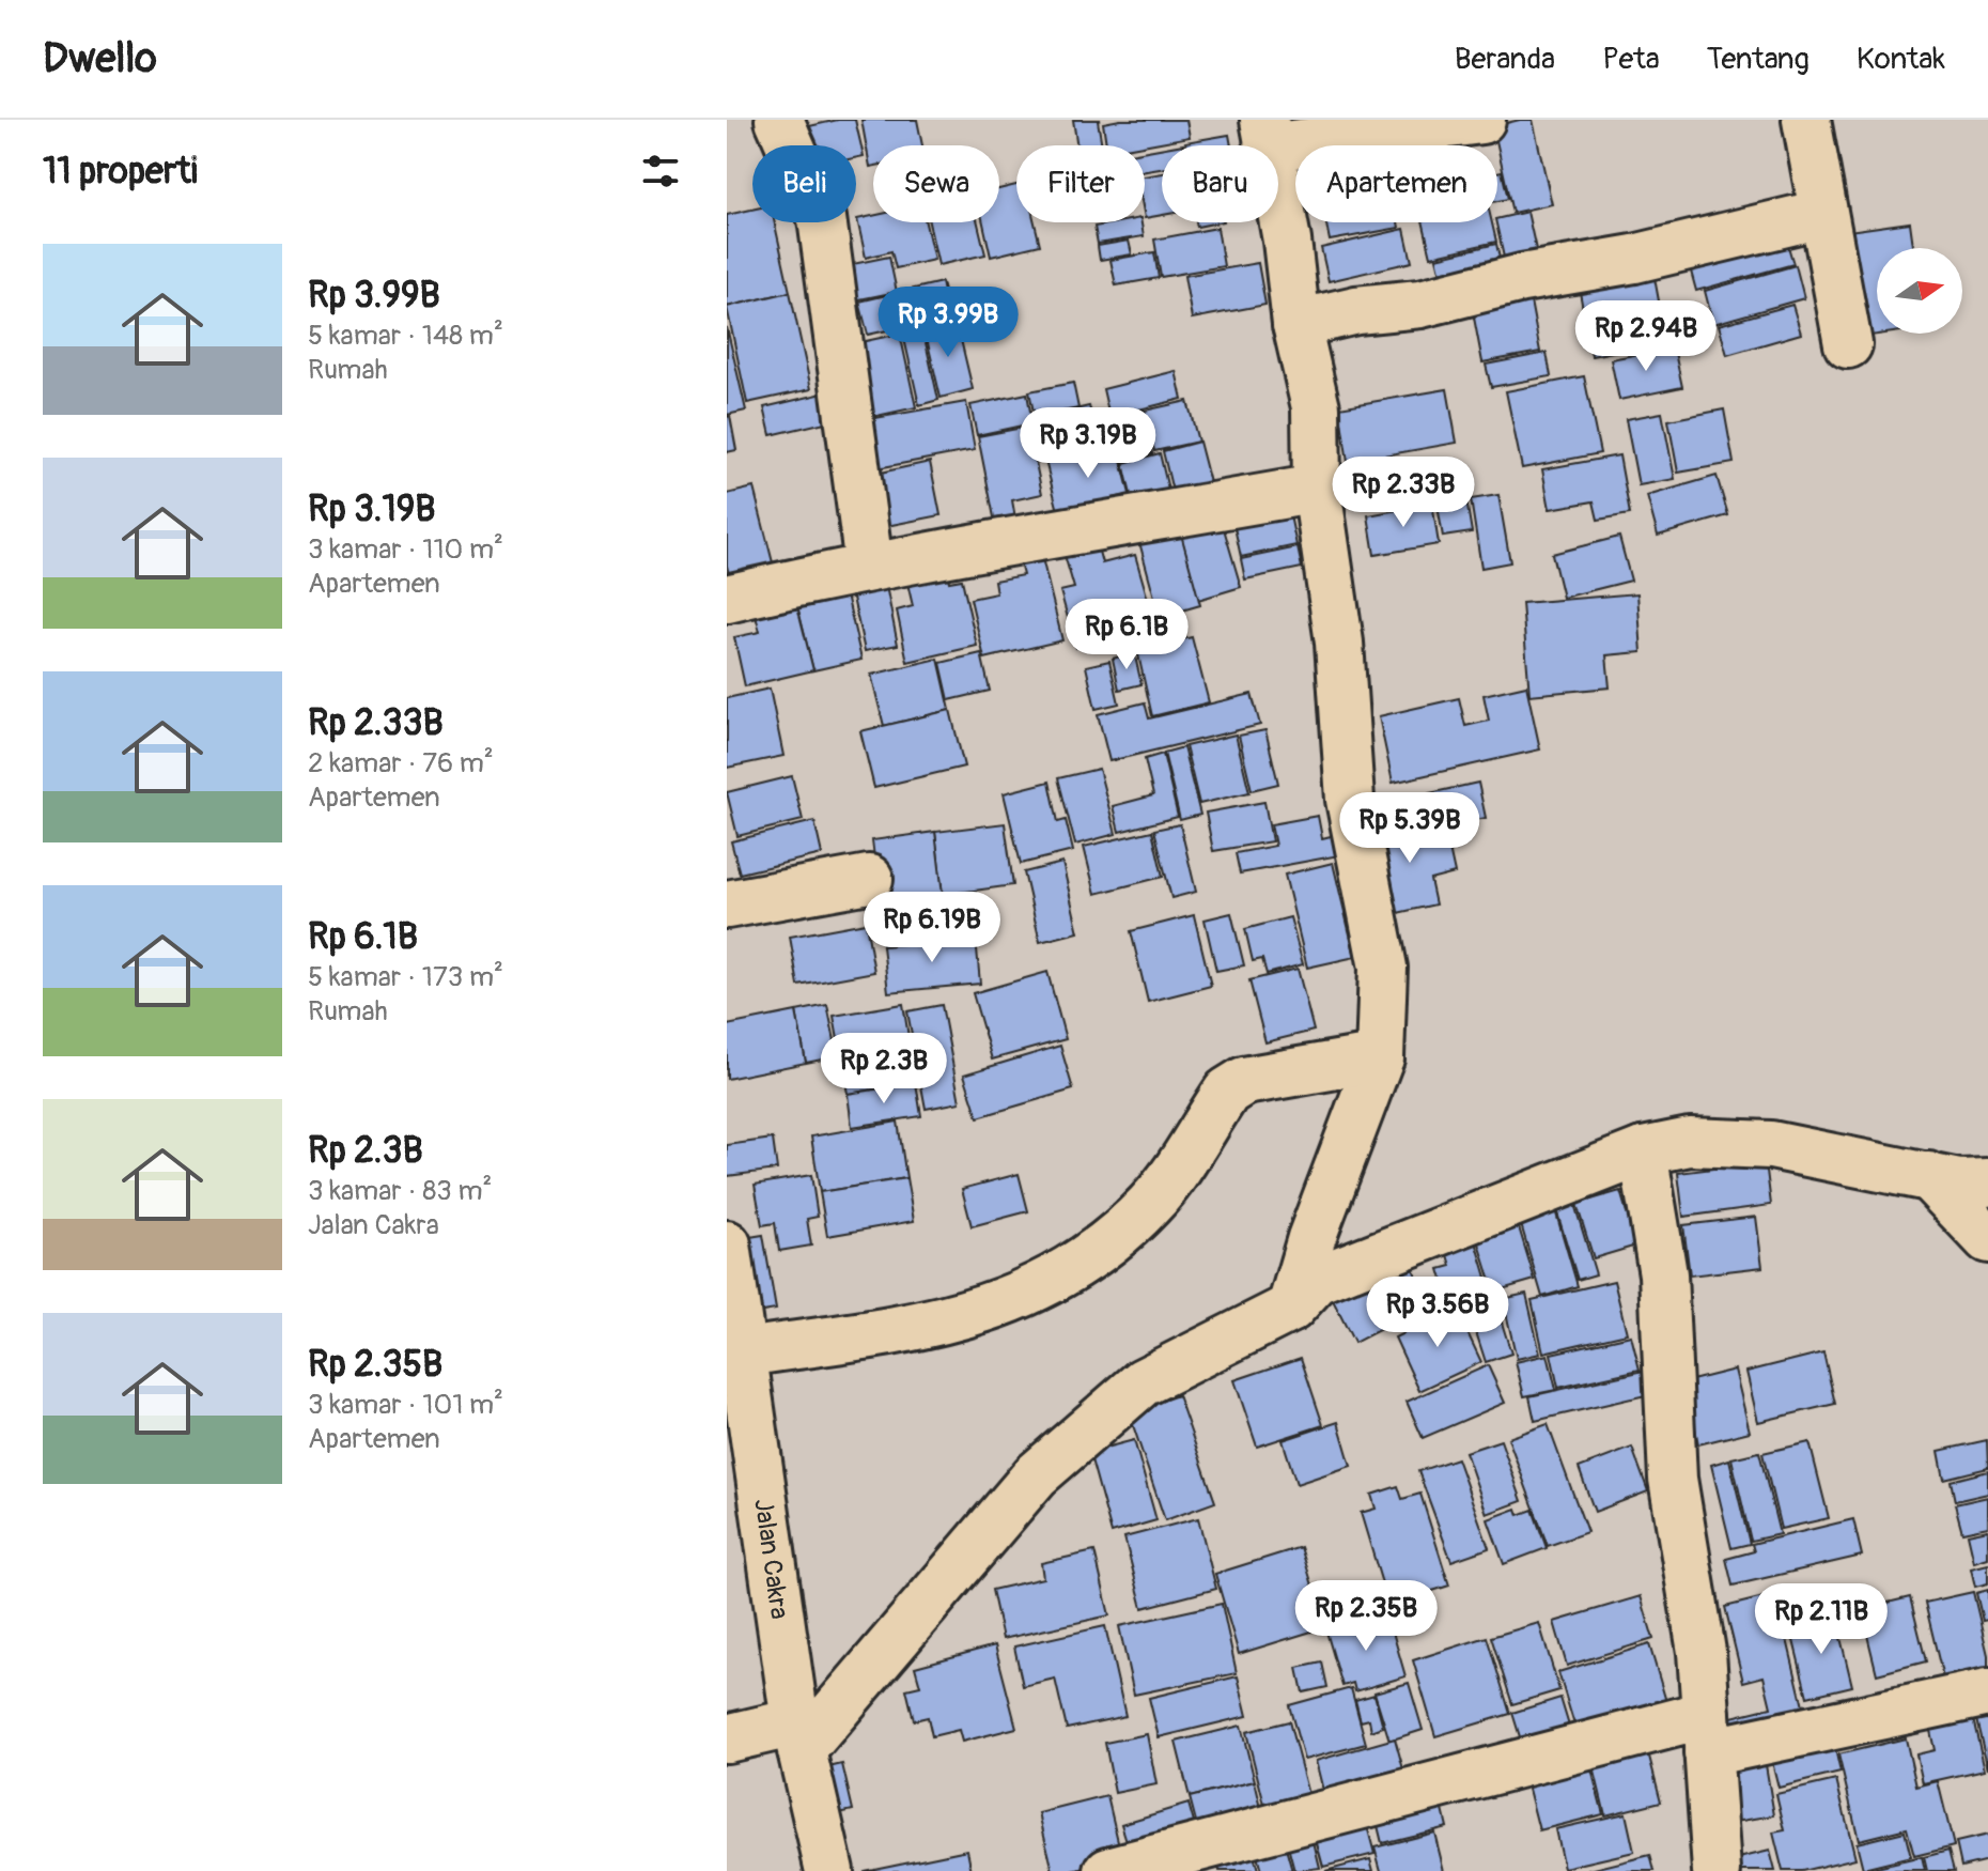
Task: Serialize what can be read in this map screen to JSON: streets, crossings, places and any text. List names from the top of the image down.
{
  "streets": {
    "street": ["Jalan Cakra"]
  },
  "north": "right",
  "page": {
    "header": "Dwello",
    "nav": [
      "Beranda",
      "Peta",
      "Tentang",
      "Kontak"
    ],
    "heading": "11 properti",
    "chip": [
      "Beli",
      "Sewa",
      "Filter",
      "Baru",
      "Apartemen"
    ],
    "list": [
      {
        "name": "Rp 3.99B",
        "note": "5 kamar · 148 m² · Rumah"
      },
      {
        "name": "Rp 3.19B",
        "note": "3 kamar · 110 m² · Apartemen"
      },
      {
        "name": "Rp 2.33B",
        "note": "2 kamar · 76 m² · Apartemen"
      },
      {
        "name": "Rp 6.1B",
        "note": "5 kamar · 173 m² · Rumah"
      },
      {
        "name": "Rp 2.3B",
        "note": "3 kamar · 83 m² · Jalan Cakra"
      },
      {
        "name": "Rp 2.35B",
        "note": "3 kamar · 101 m² · Apartemen"
      }
    ],
    "price": [
      "Rp 3.99B",
      "Rp 2.94B",
      "Rp 3.19B",
      "Rp 2.33B",
      "Rp 6.1B",
      "Rp 5.39B",
      "Rp 6.19B",
      "Rp 2.3B",
      "Rp 3.56B",
      "Rp 2.35B",
      "Rp 2.11B"
    ]
  }
}
